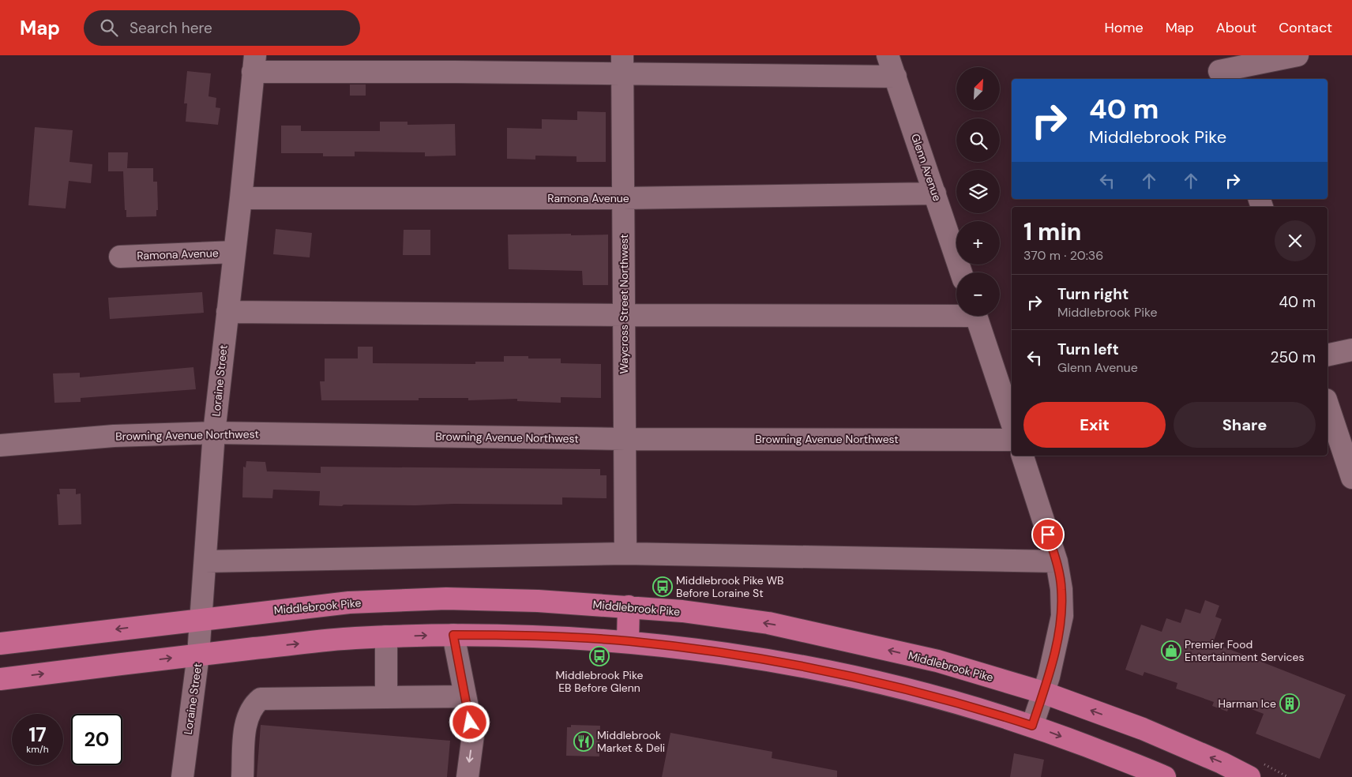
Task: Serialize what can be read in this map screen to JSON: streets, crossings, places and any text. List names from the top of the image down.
{
  "streets": {
    "main road": ["Middlebrook Pike"],
    "street": [
      "Glenn Avenue",
      "Ramona Avenue",
      "Waycross Street Northwest",
      "Loraine Street",
      "Browning Avenue Northwest"
    ]
  },
  "crossings": [
    ["Glenn Avenue", "Ramona Avenue"],
    ["Ramona Avenue", "Waycross Street Northwest"],
    ["Ramona Avenue", "Loraine Street"],
    ["Waycross Street Northwest", "Browning Avenue Northwest"],
    ["Loraine Street", "Browning Avenue Northwest"],
    ["Loraine Street", "Middlebrook Pike"]
  ],
  "places": {
    "bus stop": ["Middlebrook Pike WB Before Loraine St", "Middlebrook Pike EB Before Glenn"],
    "shop": ["Premier Food Entertainment Services"],
    "building": ["Harman Ice"],
    "restaurant": ["Middlebrook Market & Deli"]
  },
  "north": "top right",
  "page": {
    "header": "Map",
    "search": "Search here",
    "nav": [
      "Home",
      "Map",
      "About",
      "Contact"
    ],
    "map_buttons": ["+", "−"],
    "turn": ["40 m", "Middlebrook Pike"],
    "heading": ["1 min", "370 m · 20:36"],
    "list": [
      {
        "name": "Turn right",
        "note": "Middlebrook Pike",
        "value": "40 m"
      },
      {
        "name": "Turn left",
        "note": "Glenn Avenue",
        "value": "250 m"
      }
    ],
    "buttons": ["Exit", "Share"],
    "speed": "17 km/h",
    "limit": "20"
  }
}
